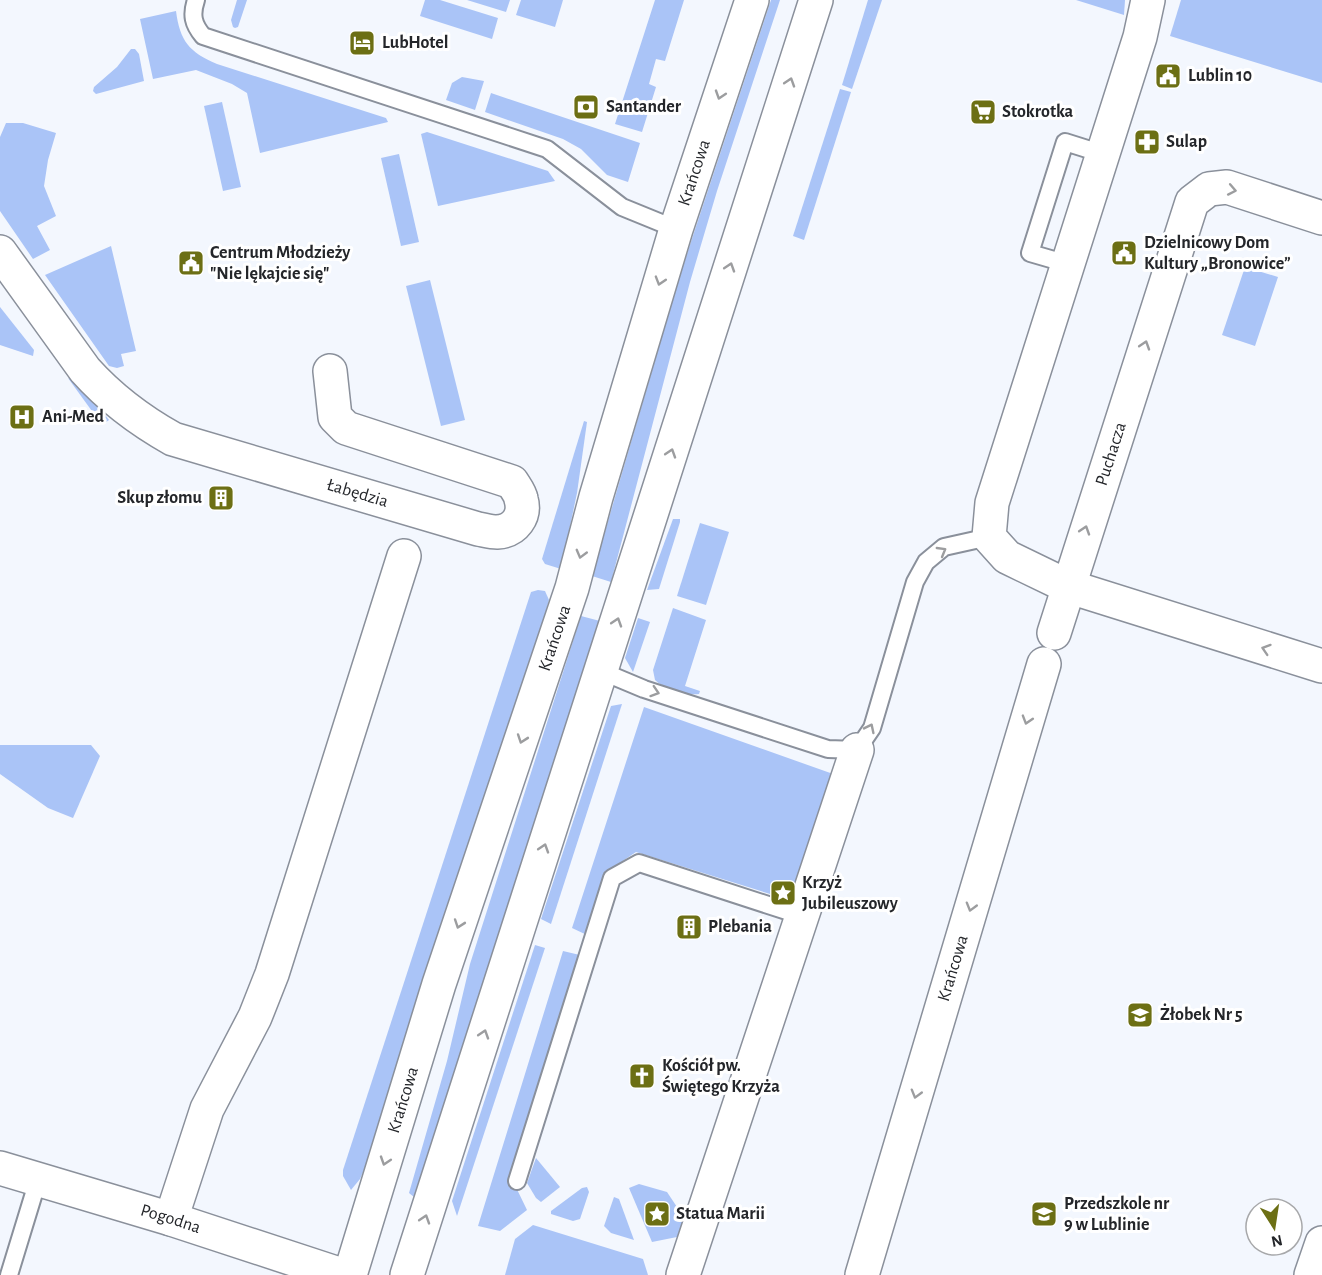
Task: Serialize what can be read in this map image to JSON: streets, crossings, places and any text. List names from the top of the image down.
{
  "streets": {
    "street": [
      "Krańcowa",
      "Puchacza",
      "Łabędzia",
      "Pogodna"
    ]
  },
  "places": {
    "hotel": ["LubHotel"],
    "public building": ["Lublin 10", "Dzielnicowy Dom Kultury „Bronowice”", "Centrum Młodzieży \"Nie lękajcie się\""],
    "bank": ["Santander"],
    "supermarket": ["Stokrotka"],
    "pharmacy": ["Sulap"],
    "hospital": ["Ani-Med"],
    "building": ["Skup złomu", "Plebania"],
    "place": ["Krzyż Jubileuszowy", "Statua Marii"],
    "school or university": ["Żłobek Nr 5", "Przedszkole nr 9 w Lublinie"],
    "church": ["Kościół pw. Świętego Krzyża"]
  },
  "north": "bottom"
}
